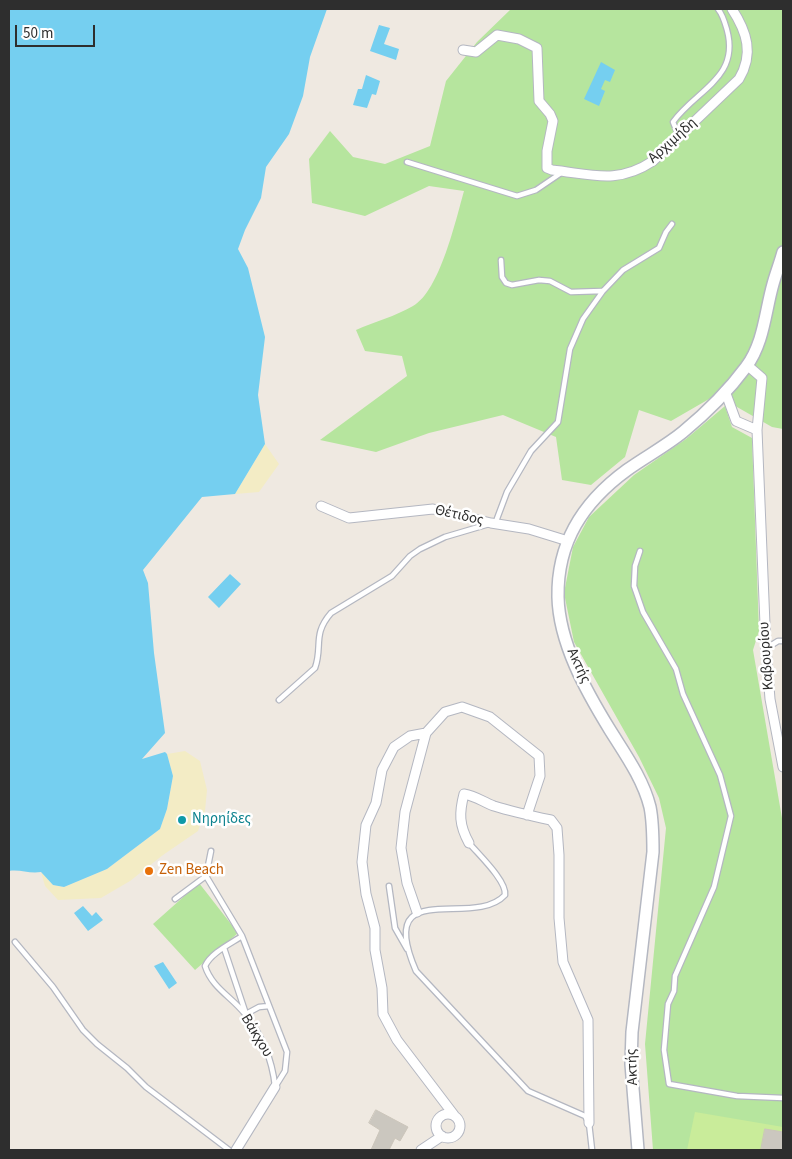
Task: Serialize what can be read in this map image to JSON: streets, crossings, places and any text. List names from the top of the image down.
{
  "streets": {
    "street": [
      "Αρχιμήδη",
      "Θέτιδος",
      "Καβουρίου",
      "Ακτής"
    ],
    "lane": ["Βάκχου"]
  },
  "crossings": [
    ["Θέτιδος", "Ακτής"],
    ["Καβουρίου", "Ακτής"]
  ],
  "places": ["Νηρηίδες", "Zen Beach"],
  "scale_bar": "50 m"
}
